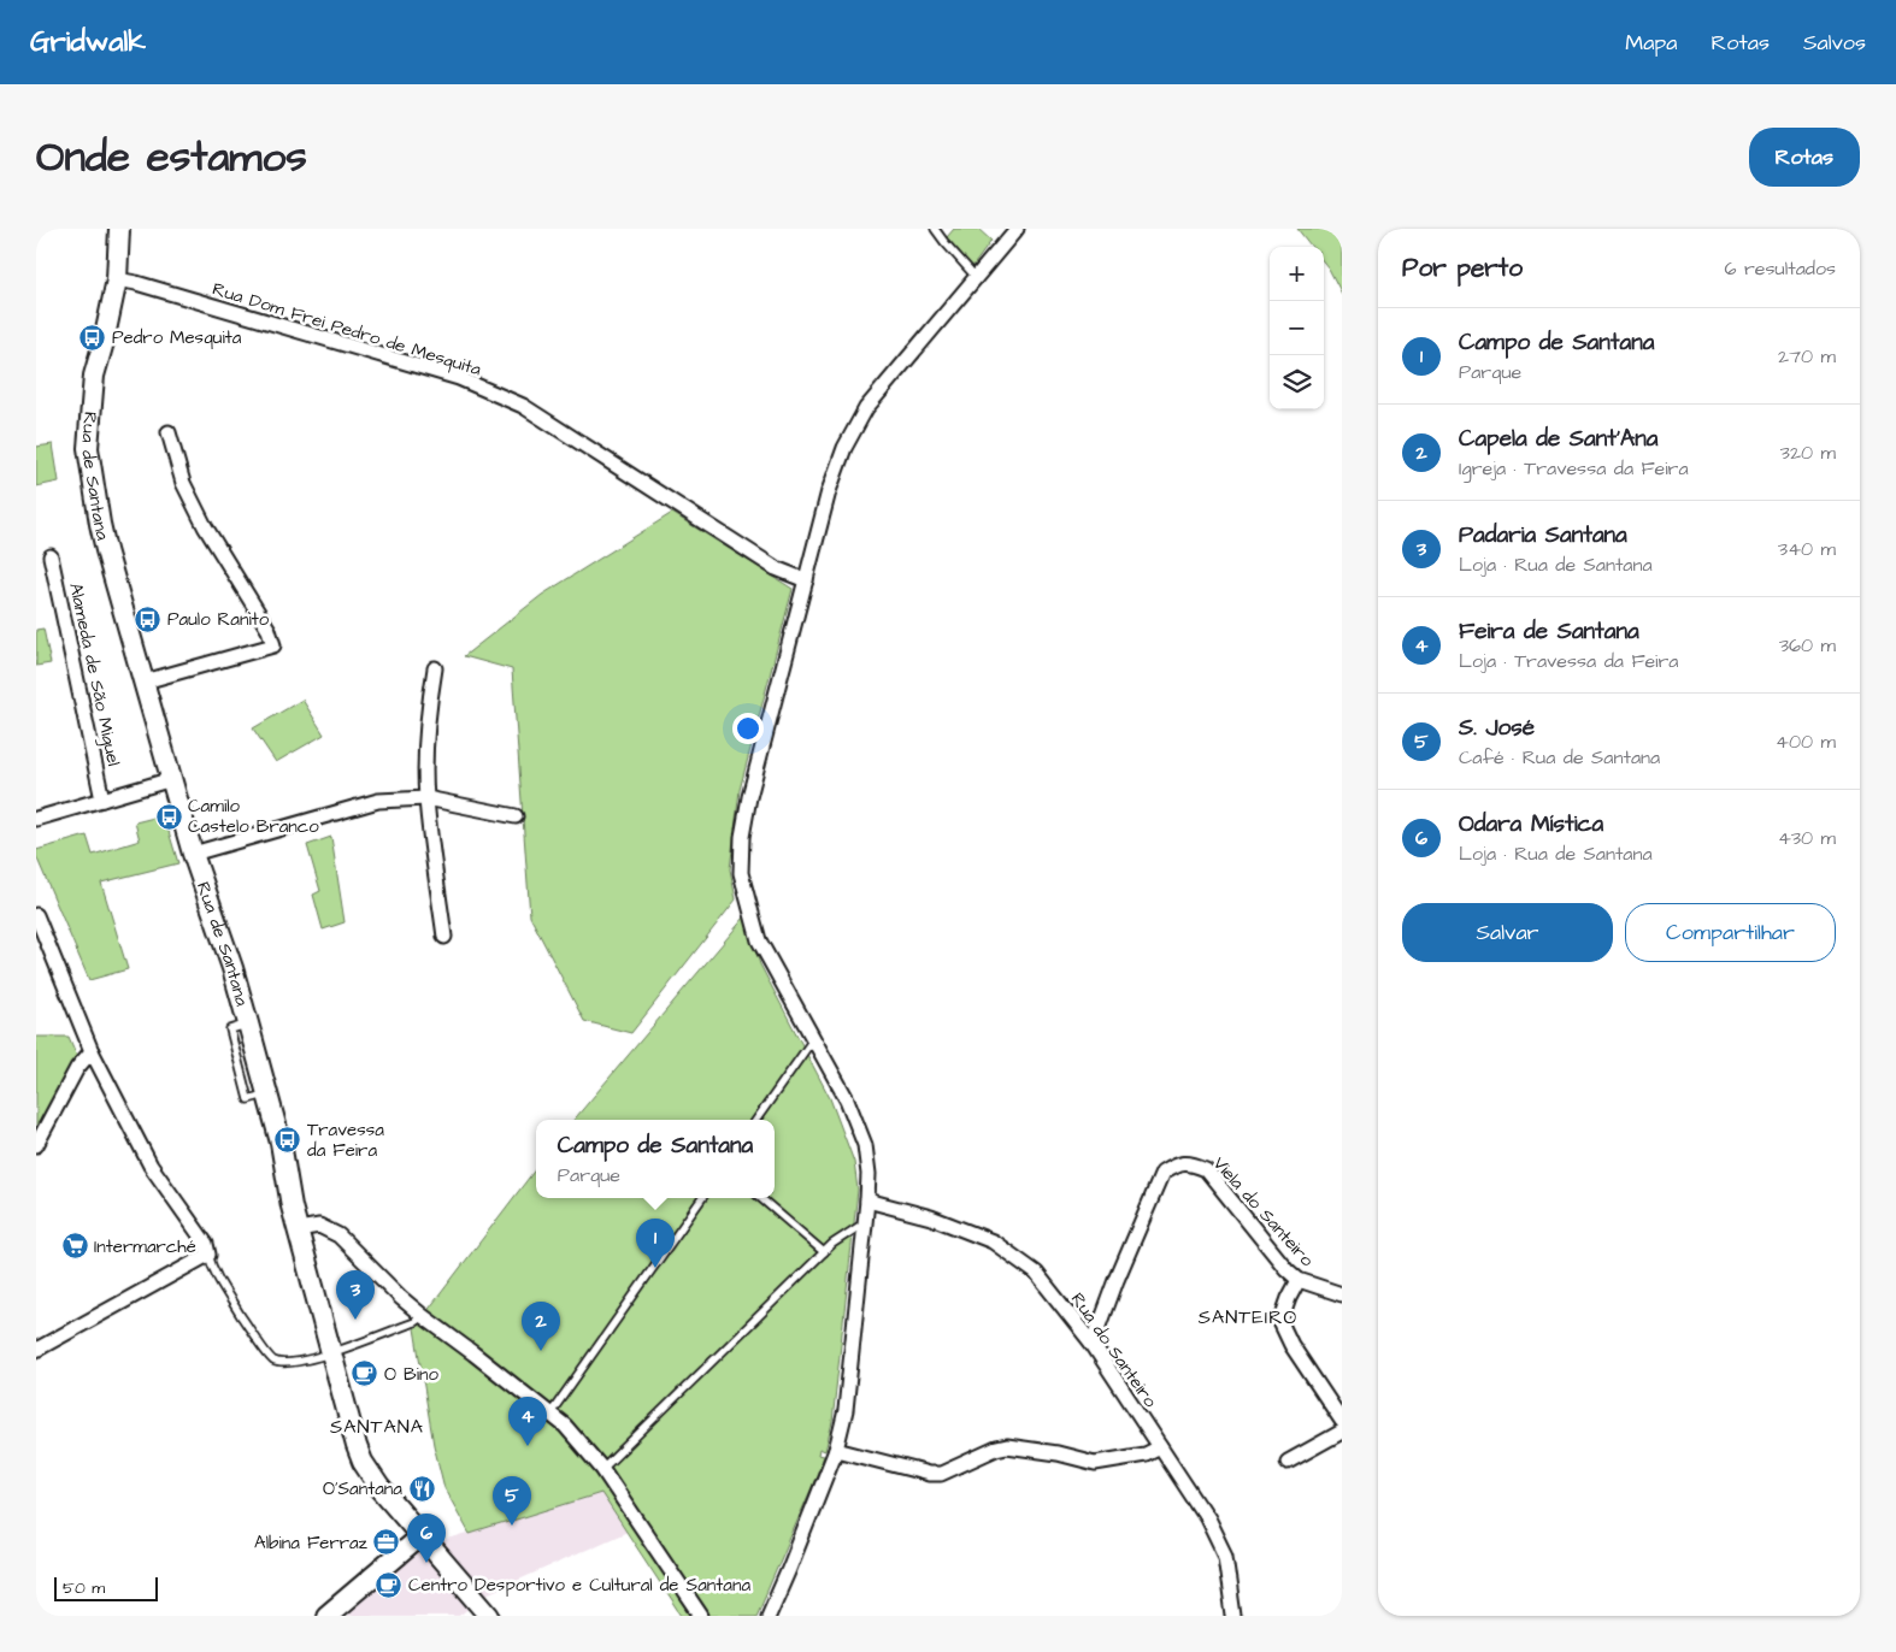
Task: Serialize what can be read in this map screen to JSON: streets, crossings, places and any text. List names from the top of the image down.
{
  "streets": {
    "main road": ["Rua de Santana"],
    "street": [
      "Rua Dom Frei Pedro de Mesquita",
      "Alameda de São Miguel",
      "Viela do Santeiro",
      "Rua do Santeiro"
    ]
  },
  "crossings": [
    ["Rua Dom Frei Pedro de Mesquita", "Rua de Santana"],
    ["Viela do Santeiro", "Rua do Santeiro"]
  ],
  "districts": ["SANTEIRO", "SANTANA"],
  "places": {
    "bus stop": [
      "Pedro Mesquita",
      "Paulo Ranito",
      "Camilo Castelo Branco",
      "Travessa da Feira"
    ],
    "supermarket": ["Intermarché"],
    "cafe": ["O Bino", "Centro Desportivo e Cultural de Santana"],
    "restaurant": ["O'Santana"],
    "office": ["Albina Ferraz"]
  },
  "scale_bar": "50 m",
  "page": {
    "header": "Gridwalk",
    "nav": ["Mapa", "Rotas", "Salvos"],
    "title": "Onde estamos",
    "buttons": [
      "Rotas",
      ["Salvar", "Compartilhar"]
    ],
    "heading": ["Por perto", "6 resultados"],
    "map_buttons": ["+", "−"],
    "list": [
      {
        "mark": "1",
        "name": "Campo de Santana",
        "note": "Parque",
        "value": "270 m"
      },
      {
        "mark": "2",
        "name": "Capela de Sant'Ana",
        "note": "Igreja · Travessa da Feira",
        "value": "320 m"
      },
      {
        "mark": "3",
        "name": "Padaria Santana",
        "note": "Loja · Rua de Santana",
        "value": "340 m"
      },
      {
        "mark": "4",
        "name": "Feira de Santana",
        "note": "Loja · Travessa da Feira",
        "value": "360 m"
      },
      {
        "mark": "5",
        "name": "S. José",
        "note": "Café · Rua de Santana",
        "value": "400 m"
      },
      {
        "mark": "6",
        "name": "Odara Mística",
        "note": "Loja · Rua de Santana",
        "value": "430 m"
      }
    ],
    "popup": ["Campo de Santana", "Parque"],
    "pins": [
      "1",
      "3",
      "2",
      "4",
      "5",
      "6"
    ],
    "scale": "50 m"
  }
}
